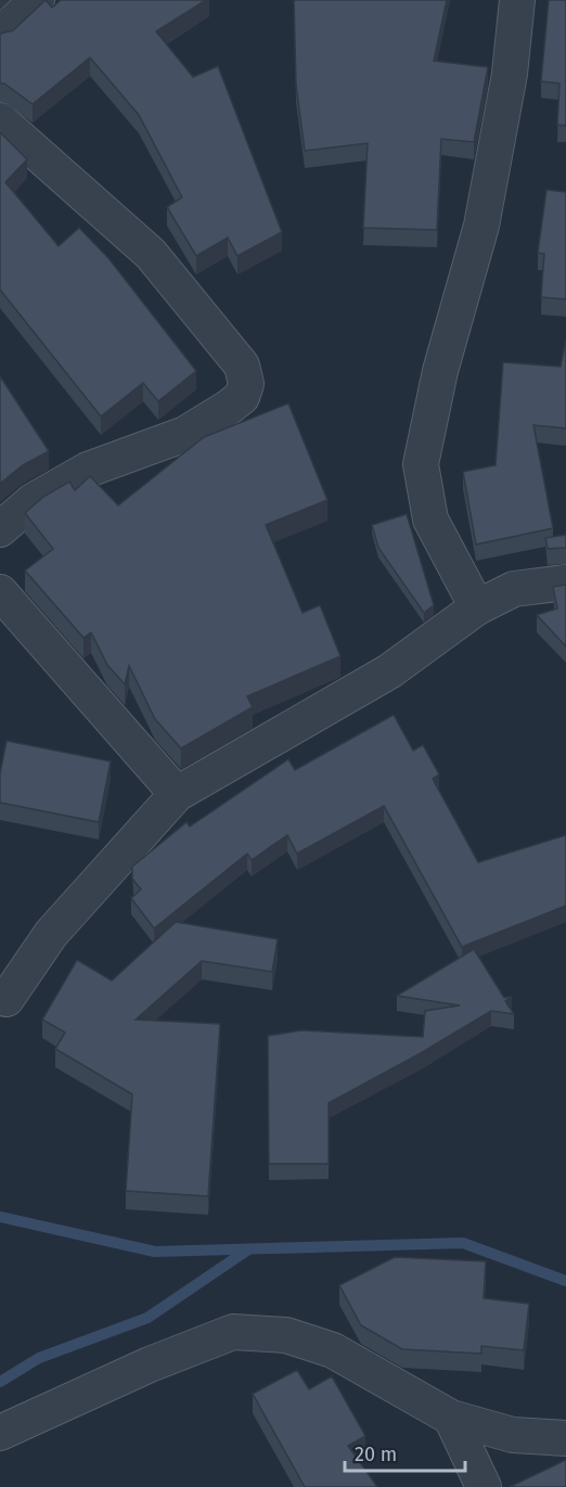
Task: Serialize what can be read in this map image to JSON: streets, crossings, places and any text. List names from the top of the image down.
{
  "scale_bar": "20 m"
}
